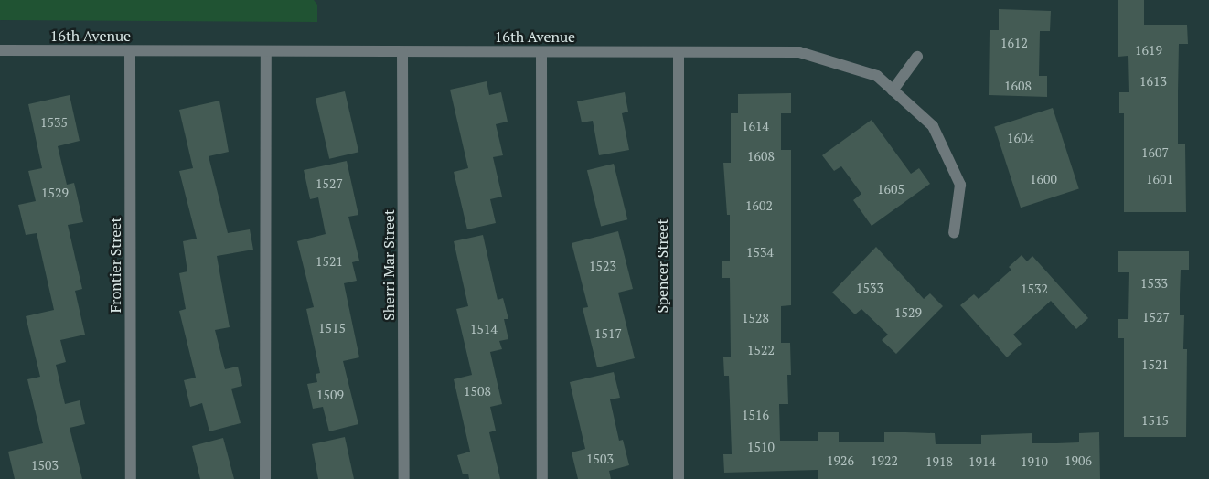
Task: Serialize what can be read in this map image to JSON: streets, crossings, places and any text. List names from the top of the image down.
{
  "streets": {
    "street": [
      "16th Avenue",
      "Frontier Street",
      "Sherri Mar Street",
      "Spencer Street"
    ]
  },
  "crossings": [
    ["16th Avenue", "Frontier Street"],
    ["16th Avenue", "Sherri Mar Street"],
    ["16th Avenue", "Spencer Street"]
  ],
  "house_numbers": [
    "1612",
    "1619",
    "1613",
    "1608",
    "1535",
    "1614",
    "1604",
    "1607",
    "1608",
    "1600",
    "1601",
    "1527",
    "1605",
    "1529",
    "1602",
    "1534",
    "1521",
    "1523",
    "1533",
    "1533",
    "1532",
    "1529",
    "1527",
    "1528",
    "1515",
    "1514",
    "1517",
    "1522",
    "1521",
    "1508",
    "1509",
    "1516",
    "1515",
    "1510",
    "1503",
    "1926",
    "1922",
    "1906",
    "1918",
    "1914",
    "1910",
    "1503"
  ]
}
